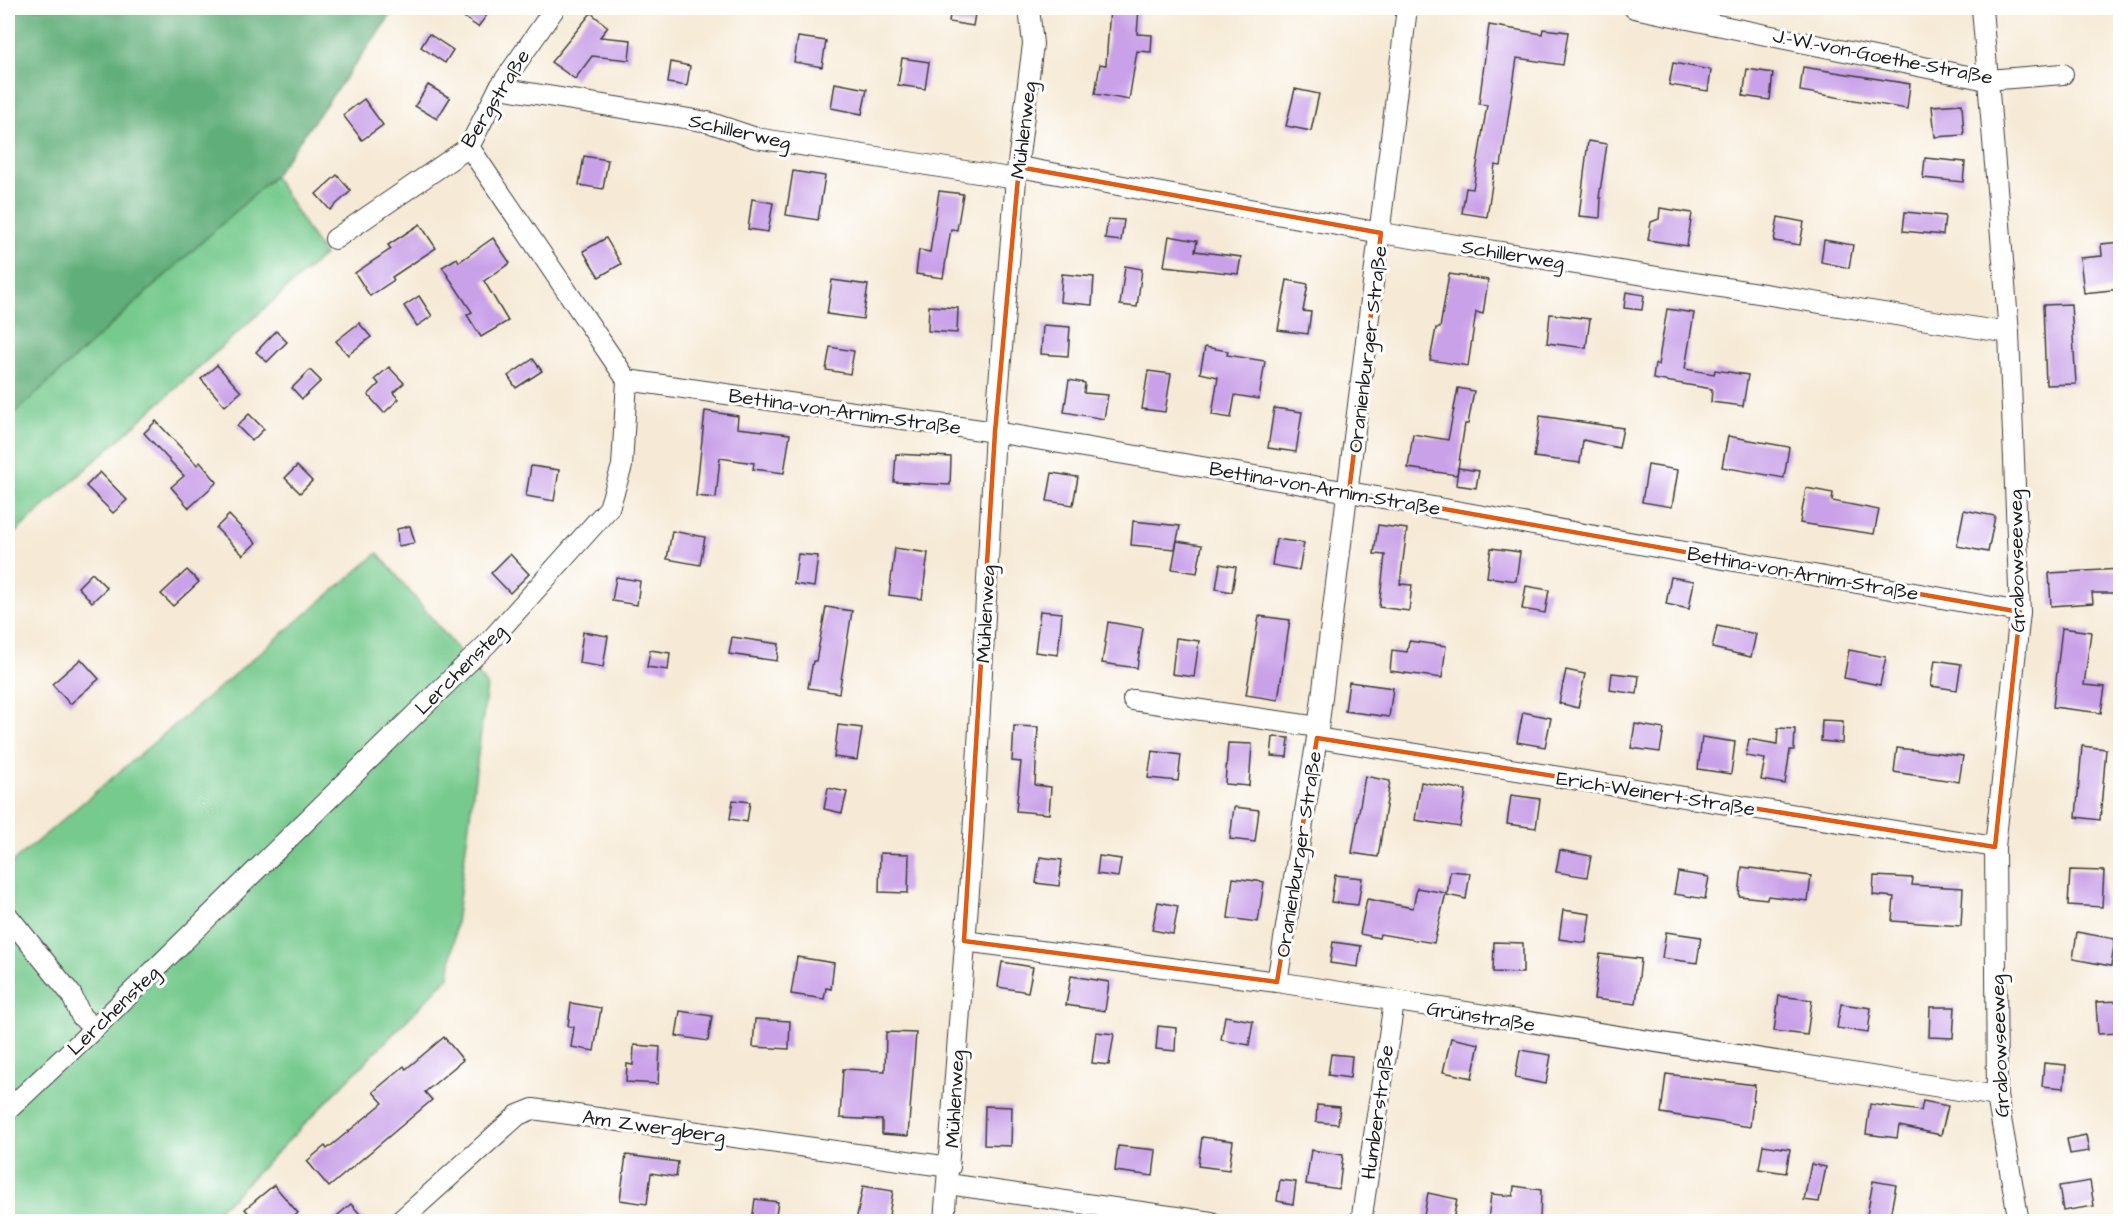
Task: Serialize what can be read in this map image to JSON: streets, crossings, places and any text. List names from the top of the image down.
{
  "streets": {
    "street": [
      "J.-W.-von-Goethe-Straße",
      "Bergstraße",
      "Mühlenweg",
      "Schillerweg",
      "Oranienburger Straße",
      "Bettina-von-Arnim-Straße",
      "Grabowseeweg",
      "Lerchensteg",
      "Erich-Weinert-Straße",
      "Grünstraße",
      "Humberstraße",
      "Am Zwergberg"
    ]
  },
  "crossings": [
    ["J.-W.-von-Goethe-Straße", "Grabowseeweg"],
    ["Bergstraße", "Schillerweg"],
    ["Mühlenweg", "Schillerweg"],
    ["Mühlenweg", "Bettina-von-Arnim-Straße"],
    ["Mühlenweg", "Grünstraße"],
    ["Mühlenweg", "Am Zwergberg"],
    ["Schillerweg", "Oranienburger Straße"],
    ["Schillerweg", "Grabowseeweg"],
    ["Oranienburger Straße", "Bettina-von-Arnim-Straße"],
    ["Oranienburger Straße", "Erich-Weinert-Straße"],
    ["Oranienburger Straße", "Grünstraße"],
    ["Bettina-von-Arnim-Straße", "Grabowseeweg"],
    ["Bettina-von-Arnim-Straße", "Lerchensteg"],
    ["Grabowseeweg", "Erich-Weinert-Straße"],
    ["Grabowseeweg", "Grünstraße"],
    ["Grünstraße", "Humberstraße"]
  ]
}
